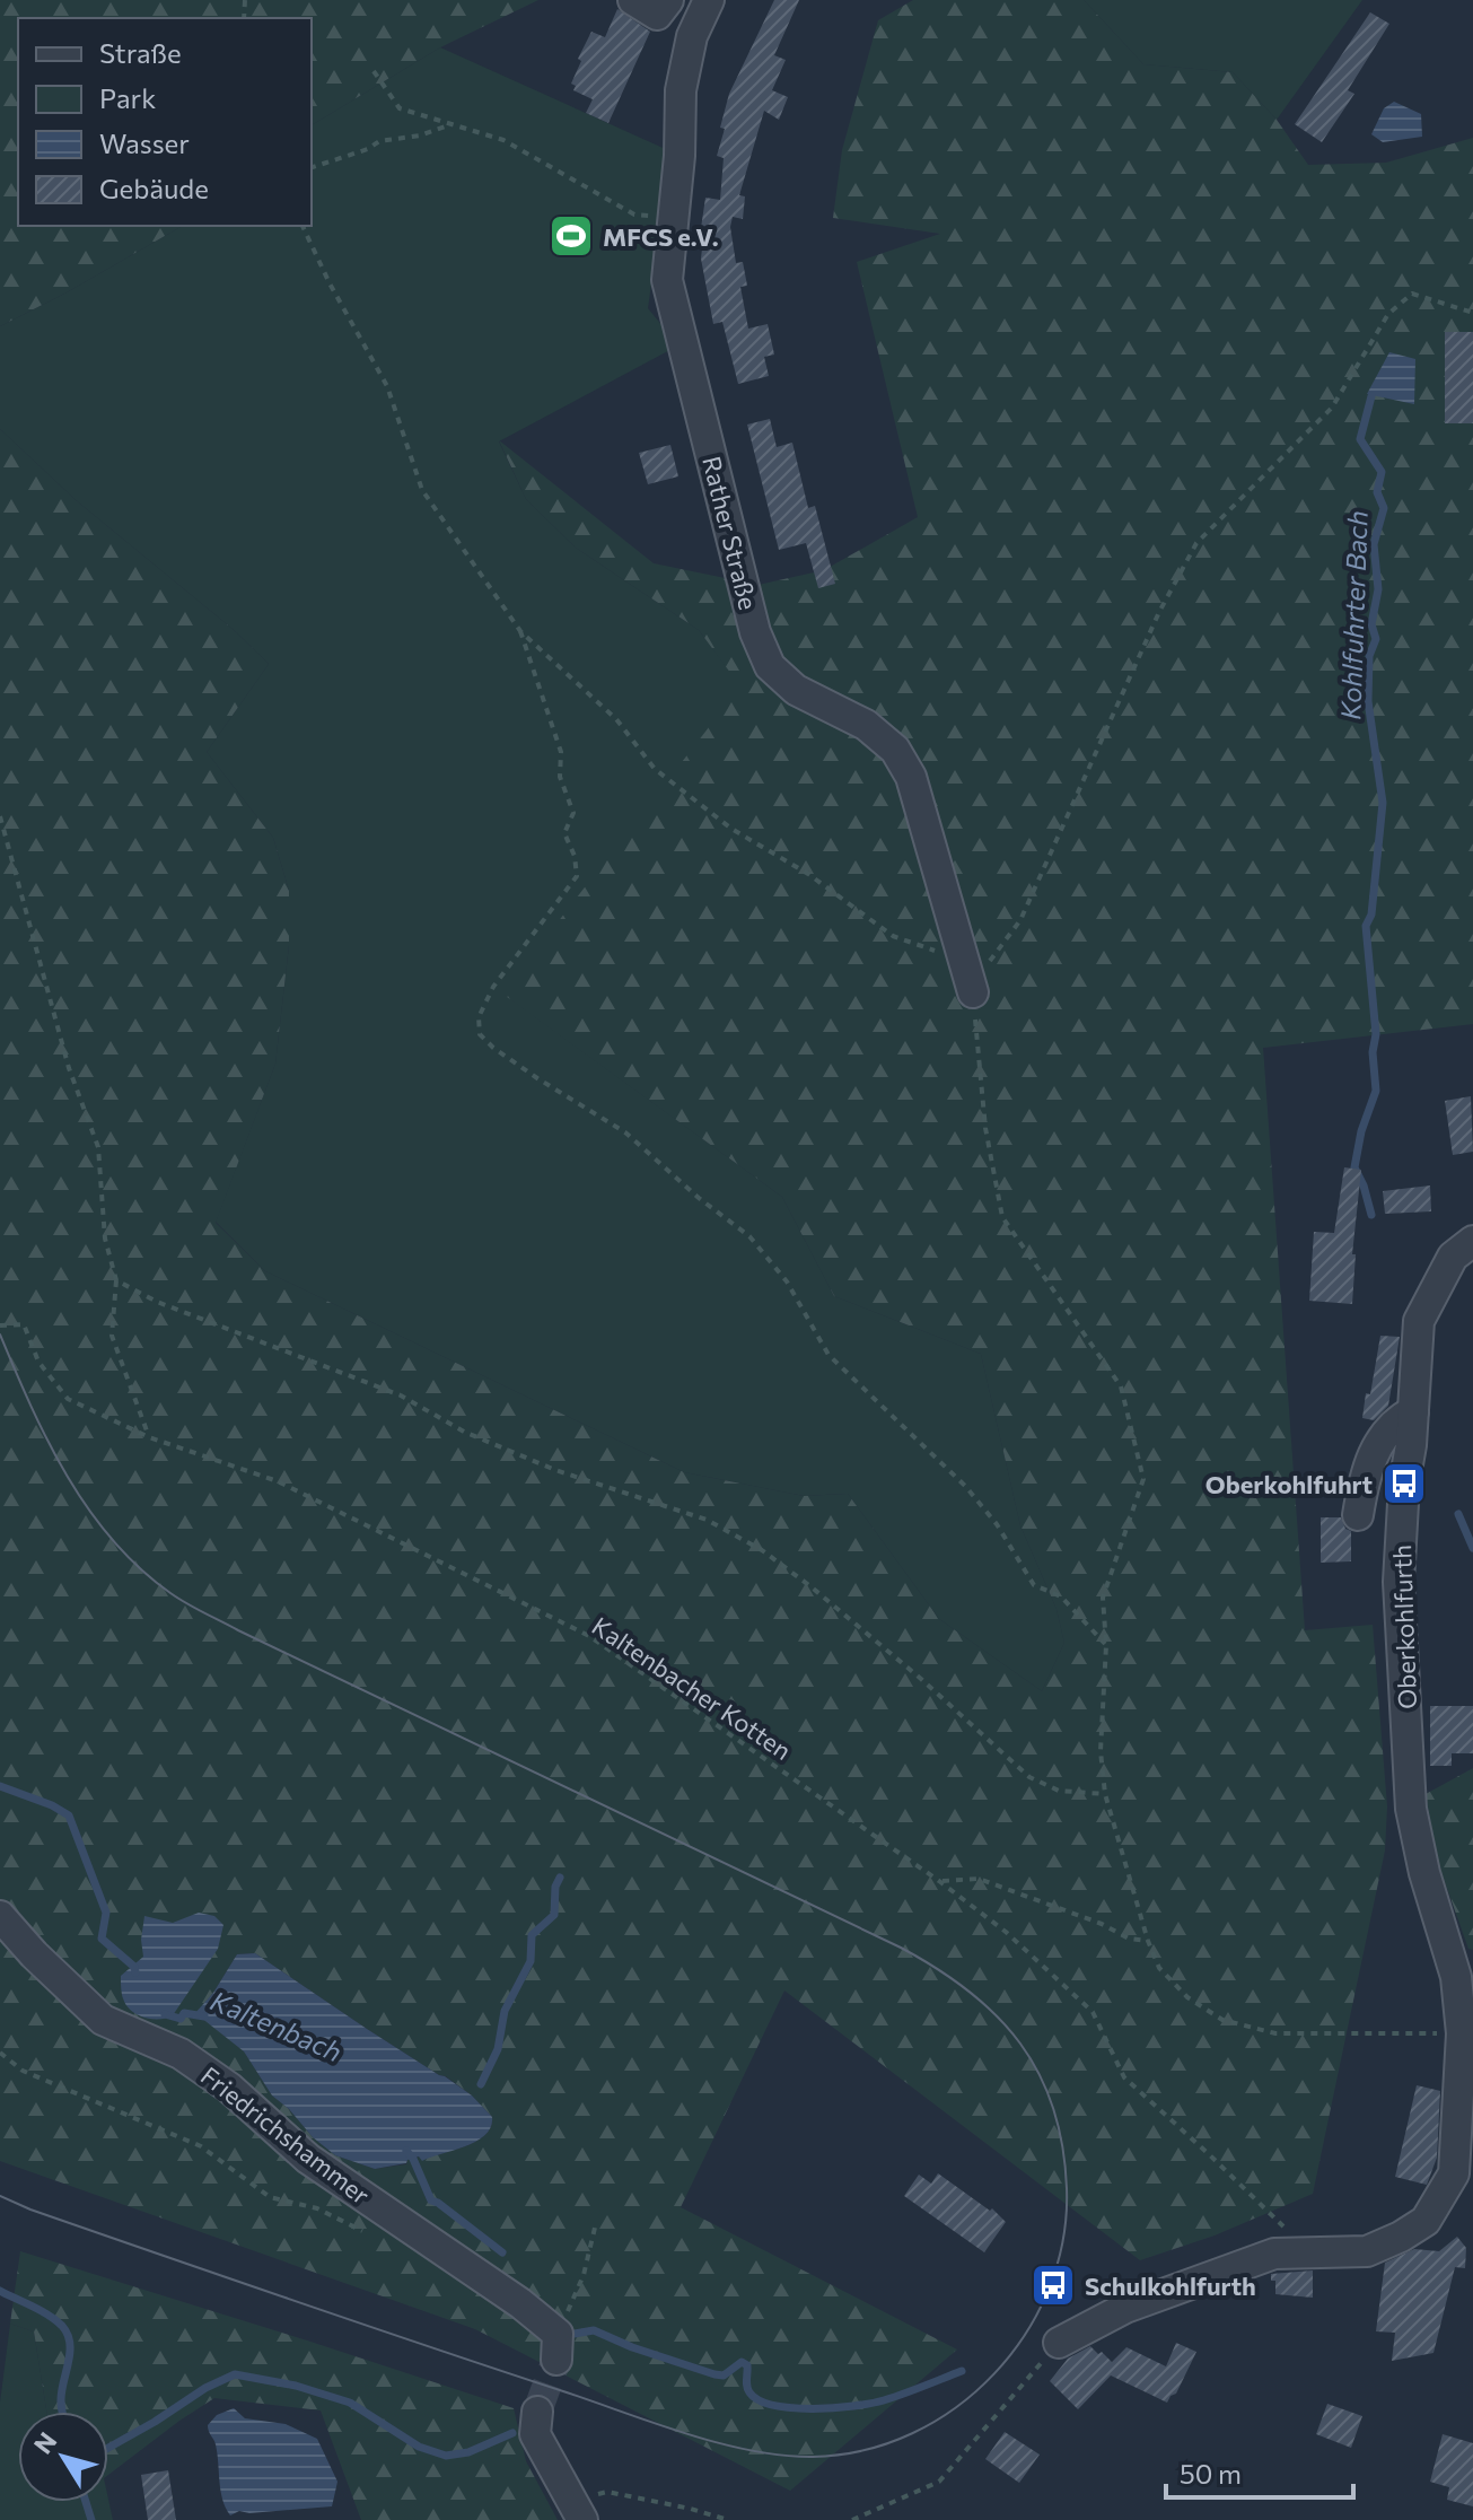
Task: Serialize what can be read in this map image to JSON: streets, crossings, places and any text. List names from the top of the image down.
{
  "streets": {
    "street": ["Rather Straße", "Oberkohlfurth", "Friedrichshammer"],
    "path": ["Kaltenbacher Kotten"]
  },
  "water": ["Kohlfuhrter Bach", "Kaltenbach"],
  "places": {
    "sports": ["MFCS e.V."],
    "bus stop": ["Oberkohlfuhrt", "Schulkohlfurth"]
  },
  "legend": [
    "Straße",
    "Park",
    "Wasser",
    "Gebäude"
  ],
  "scale_bar": "50 m",
  "north": "top left"
}
